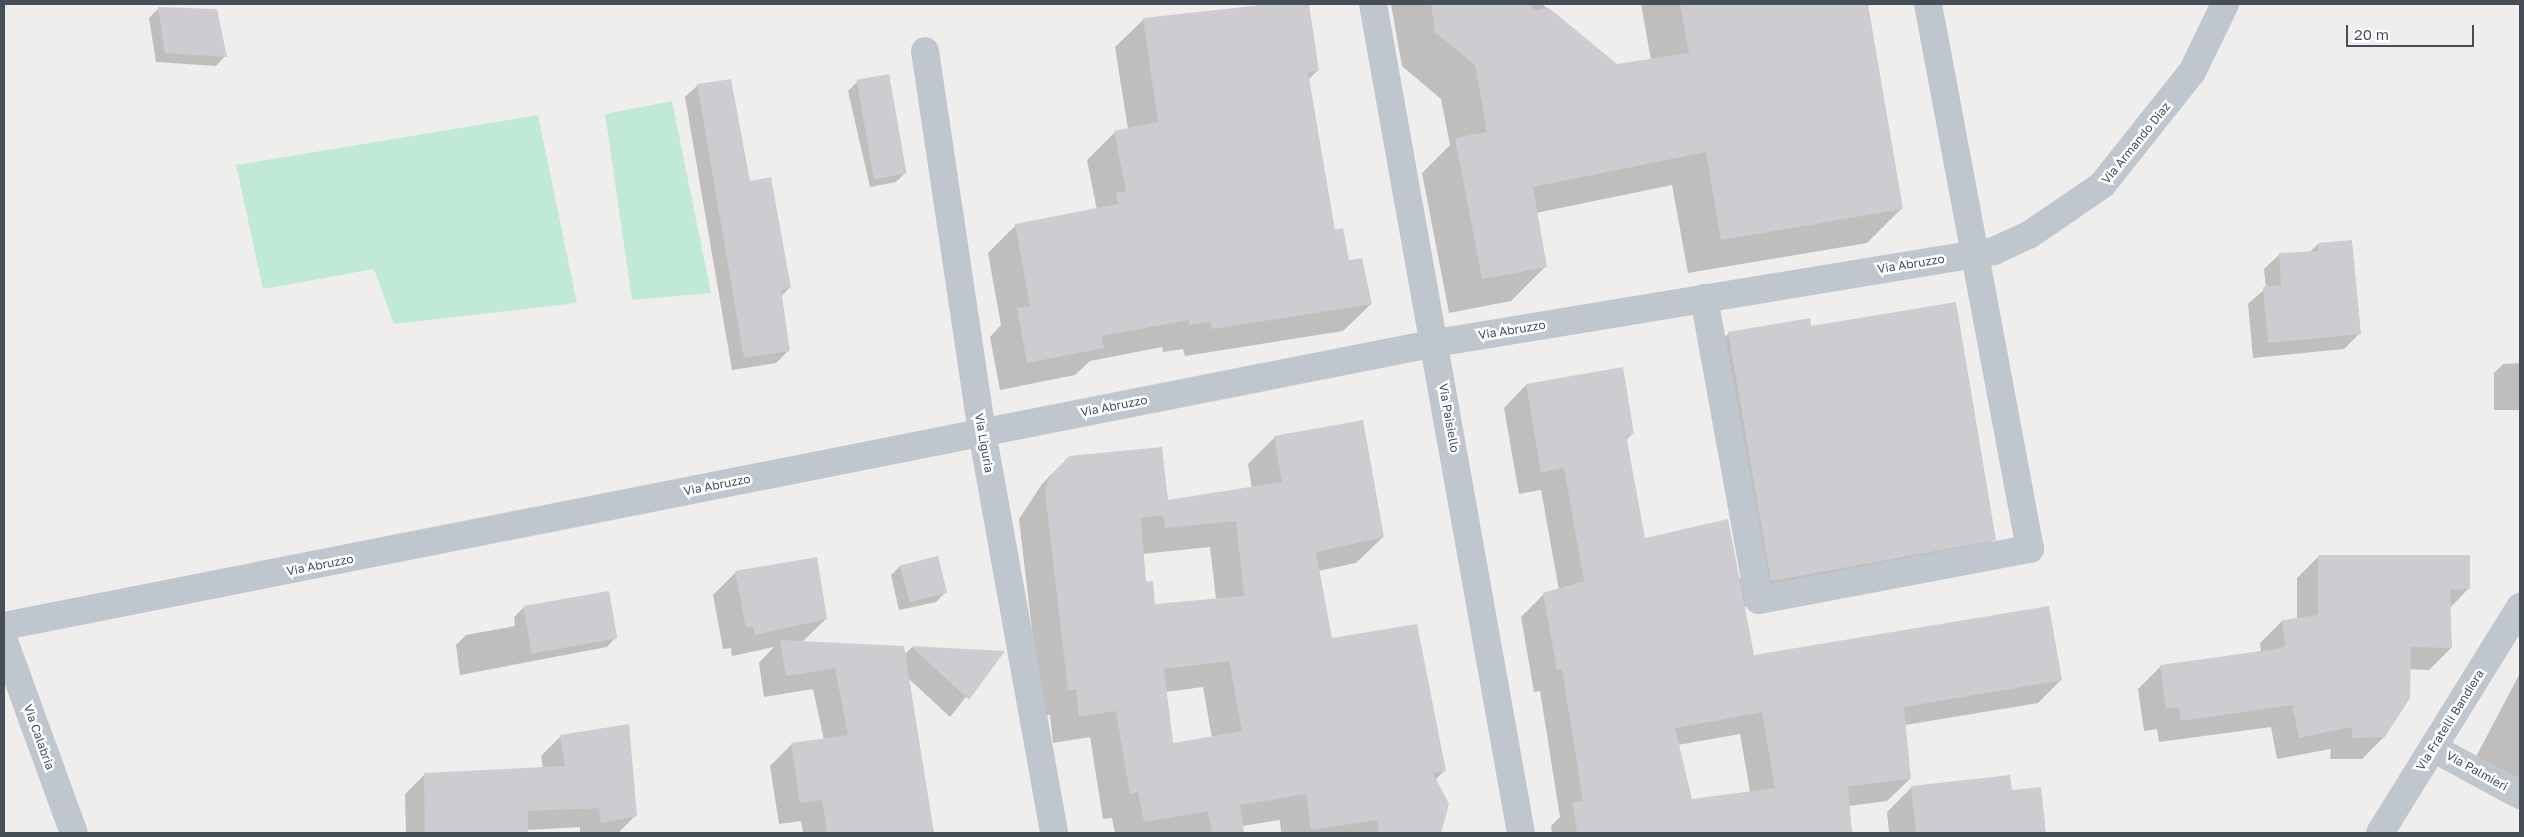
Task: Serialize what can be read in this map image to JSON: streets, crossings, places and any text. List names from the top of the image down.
{
  "streets": {
    "street": [
      "Via Armando Diaz",
      "Via Abruzzo",
      "Via Paisiello",
      "Via Liguria",
      "Via Fratelli Bandiera",
      "Via Calabria",
      "Via Palmieri"
    ]
  },
  "crossings": [
    ["Via Armando Diaz", "Via Abruzzo"],
    ["Via Abruzzo", "Via Paisiello"],
    ["Via Abruzzo", "Via Liguria"],
    ["Via Fratelli Bandiera", "Via Palmieri"]
  ],
  "scale_bar": "20 m"
}
